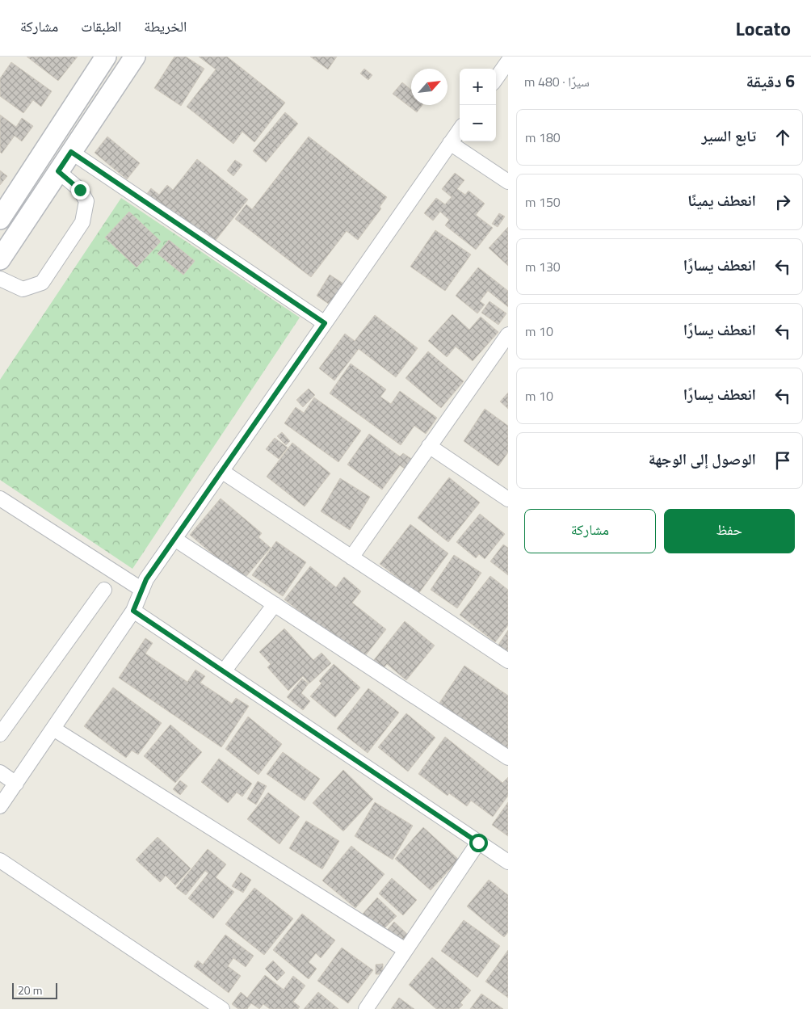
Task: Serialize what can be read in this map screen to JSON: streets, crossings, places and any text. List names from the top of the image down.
{
  "scale_bar": "20 m",
  "north": "top right",
  "page": {
    "header": "Locato",
    "nav": ["الخريطة", "الطبقات", "مشاركة"],
    "heading": ["6 دقيقة", "سيرًا · 480 m"],
    "map_buttons": ["+", "−"],
    "list": [
      ["تابع السير", "180 m"],
      ["انعطف يمينًا", "150 m"],
      ["انعطف يسارًا", "130 m"],
      ["انعطف يسارًا", "10 m"],
      ["انعطف يسارًا", "10 m"],
      "الوصول إلى الوجهة"
    ],
    "buttons": ["حفظ", "مشاركة"],
    "scale": "20 m"
  }
}
